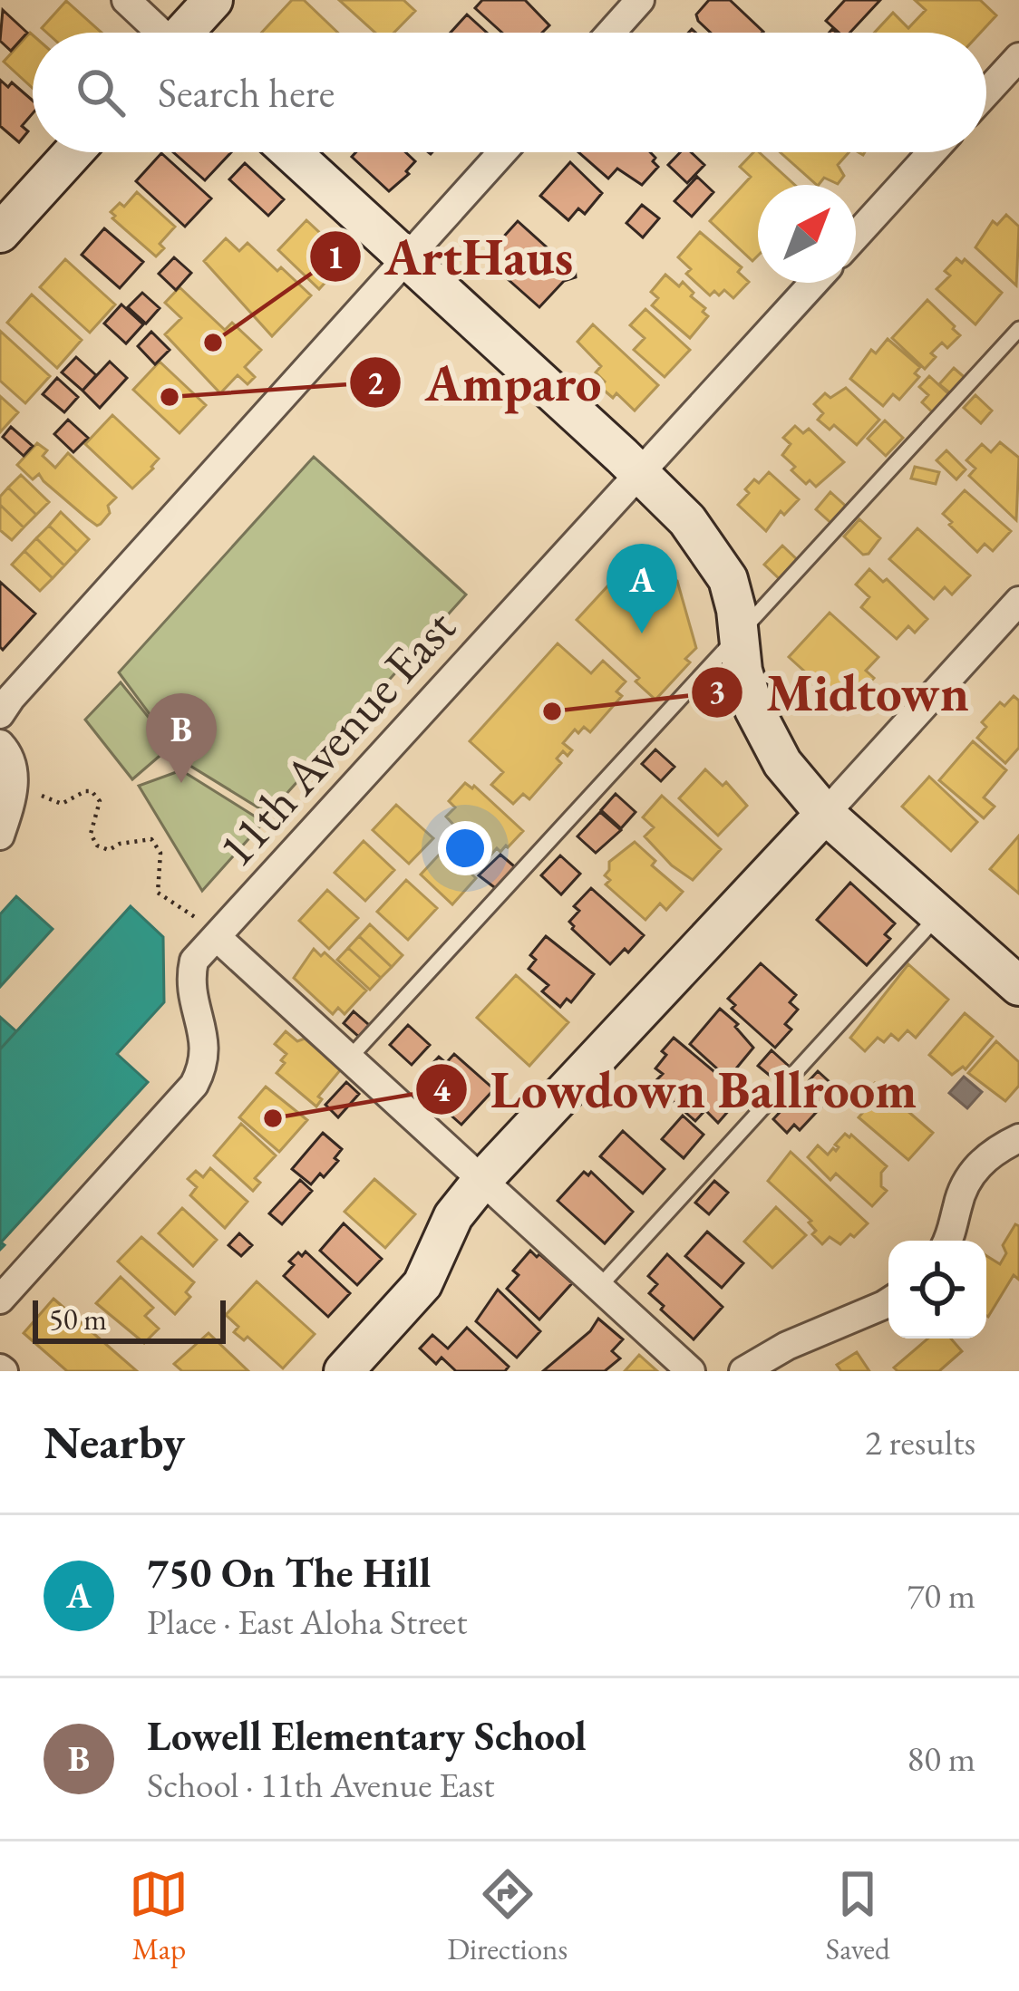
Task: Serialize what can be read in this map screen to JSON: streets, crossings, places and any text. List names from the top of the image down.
{
  "streets": {
    "street": ["11th Avenue East"]
  },
  "places": [
    "ArtHaus",
    "Amparo",
    "Midtown",
    "Lowdown Ballroom"
  ],
  "scale_bar": "50 m",
  "north": "top right",
  "page": {
    "search": "Search here",
    "pins": ["A", "B"],
    "scale": "50 m",
    "heading": ["Nearby", "2 results"],
    "list": [
      {
        "mark": "A",
        "name": "750 On The Hill",
        "note": "Place · East Aloha Street",
        "value": "70 m"
      },
      {
        "mark": "B",
        "name": "Lowell Elementary School",
        "note": "School · 11th Avenue East",
        "value": "80 m"
      }
    ],
    "nav": ["Map", "Directions", "Saved"]
  }
}
